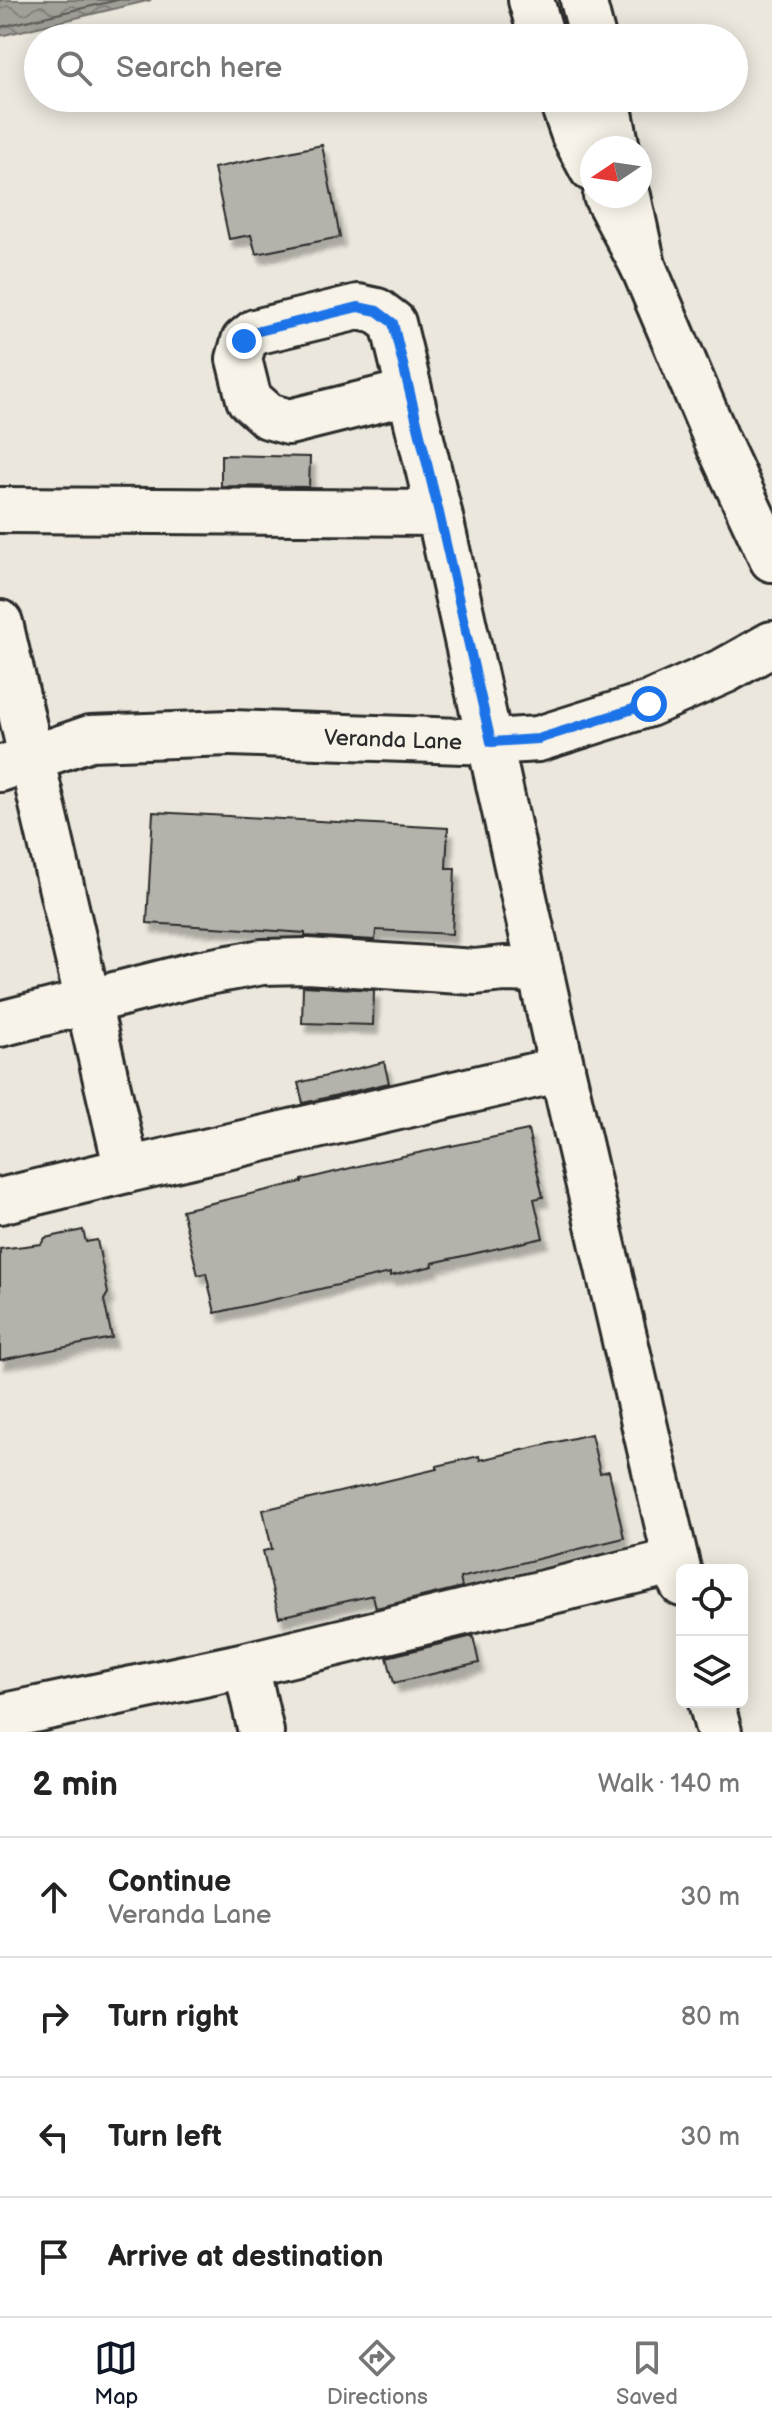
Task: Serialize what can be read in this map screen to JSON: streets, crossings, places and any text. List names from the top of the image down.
{
  "streets": {
    "street": ["Veranda Lane"]
  },
  "north": "left",
  "page": {
    "search": "Search here",
    "heading": ["2 min", "Walk · 140 m"],
    "list": [
      ["Continue", "Veranda Lane", "30 m"],
      ["Turn right", "80 m"],
      ["Turn left", "30 m"],
      "Arrive at destination"
    ],
    "nav": ["Map", "Directions", "Saved"]
  }
}
